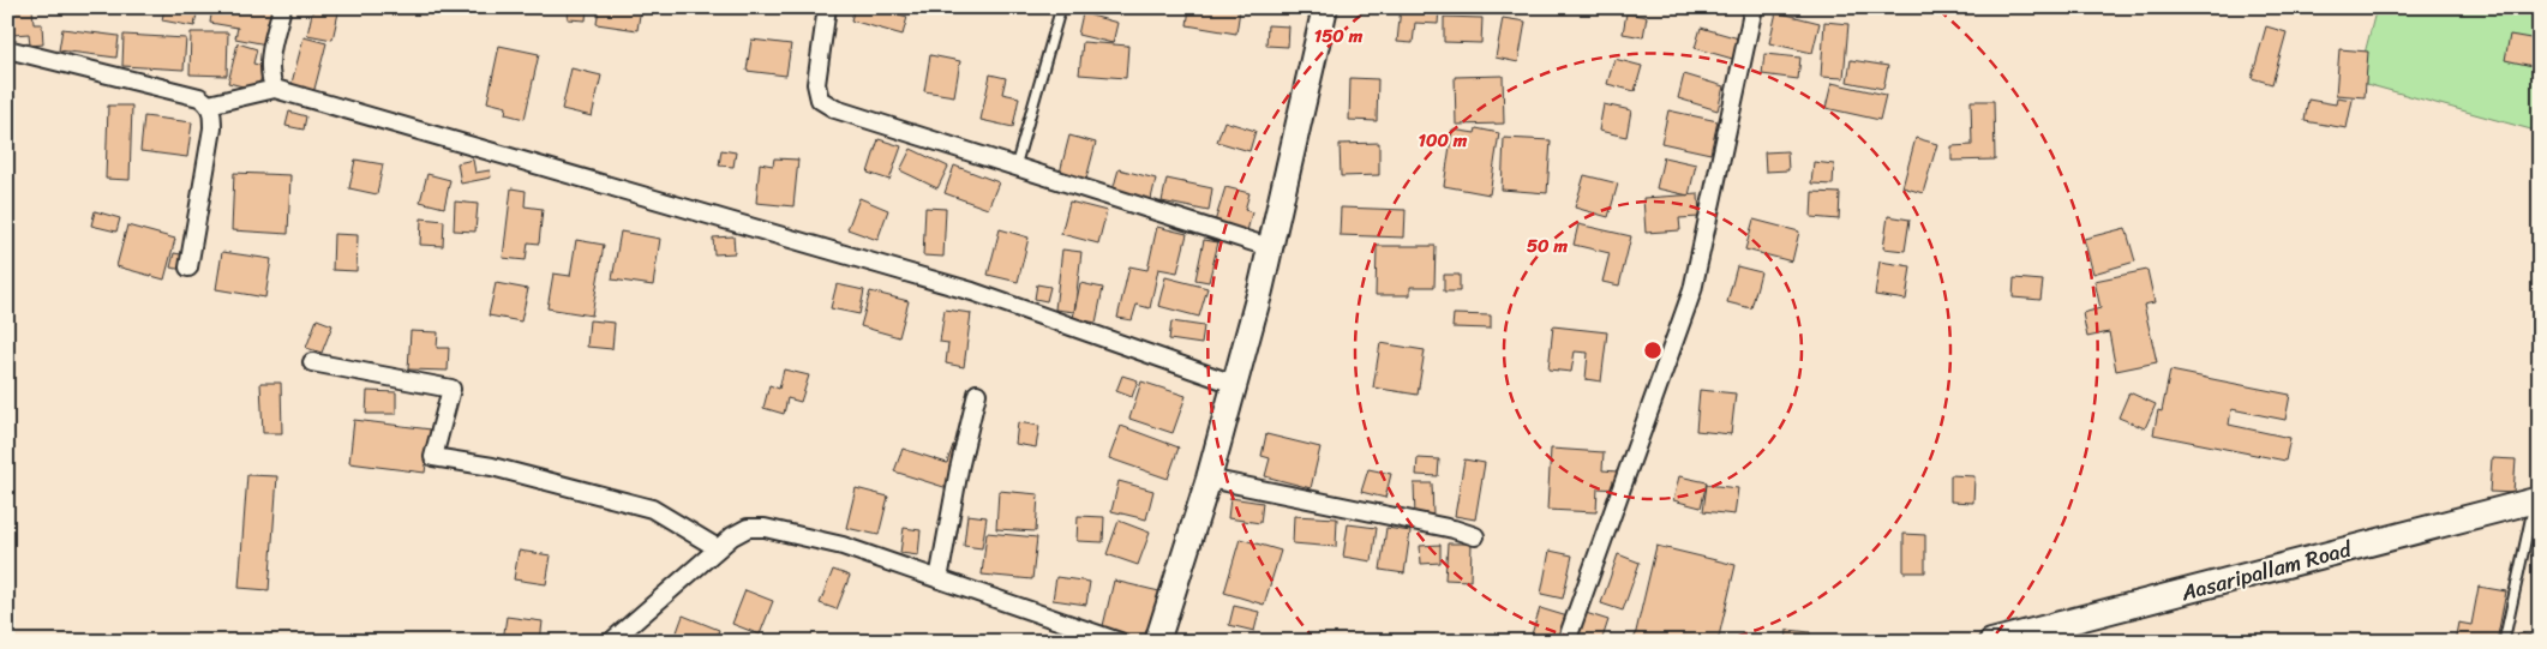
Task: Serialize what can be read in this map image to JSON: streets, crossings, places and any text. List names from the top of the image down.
{
  "streets": {
    "street": ["Aasaripallam Road"]
  },
  "rings": ["150 m", "100 m", "50 m"]
}
